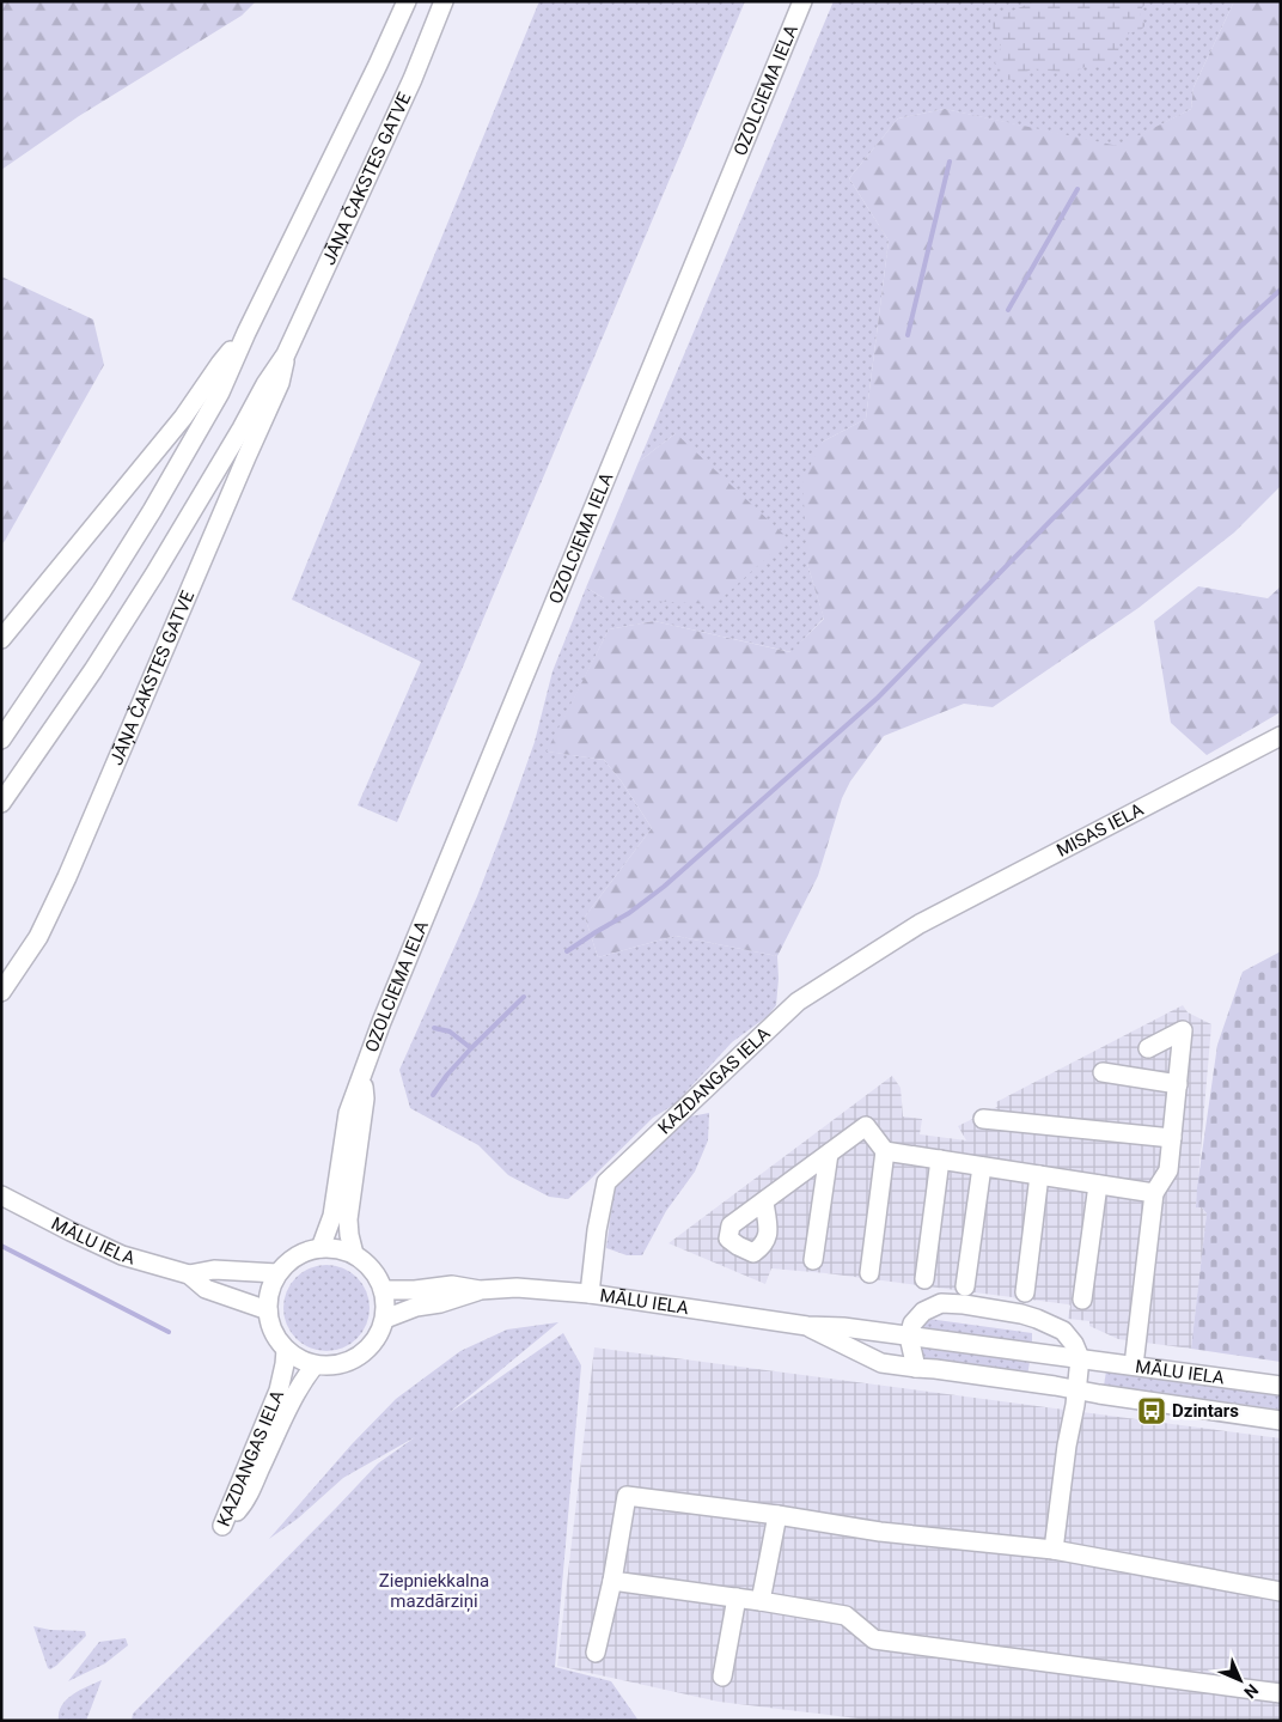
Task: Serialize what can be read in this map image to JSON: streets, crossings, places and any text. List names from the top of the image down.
{
  "streets": {
    "street": [
      "OZOLCIEMA IELA",
      "JĀŅA ČAKSTES GATVE",
      "MISAS IELA",
      "KAZDANGAS IELA",
      "MĀLU IELA"
    ]
  },
  "crossings": [
    ["OZOLCIEMA IELA", "KAZDANGAS IELA"],
    ["OZOLCIEMA IELA", "MĀLU IELA"],
    ["MISAS IELA", "KAZDANGAS IELA"],
    ["KAZDANGAS IELA", "MĀLU IELA"]
  ],
  "parks": ["Ziepniekkalna mazdārziņi"],
  "places": {
    "bus stop": ["Dzintars"]
  },
  "north": "bottom right"
}
